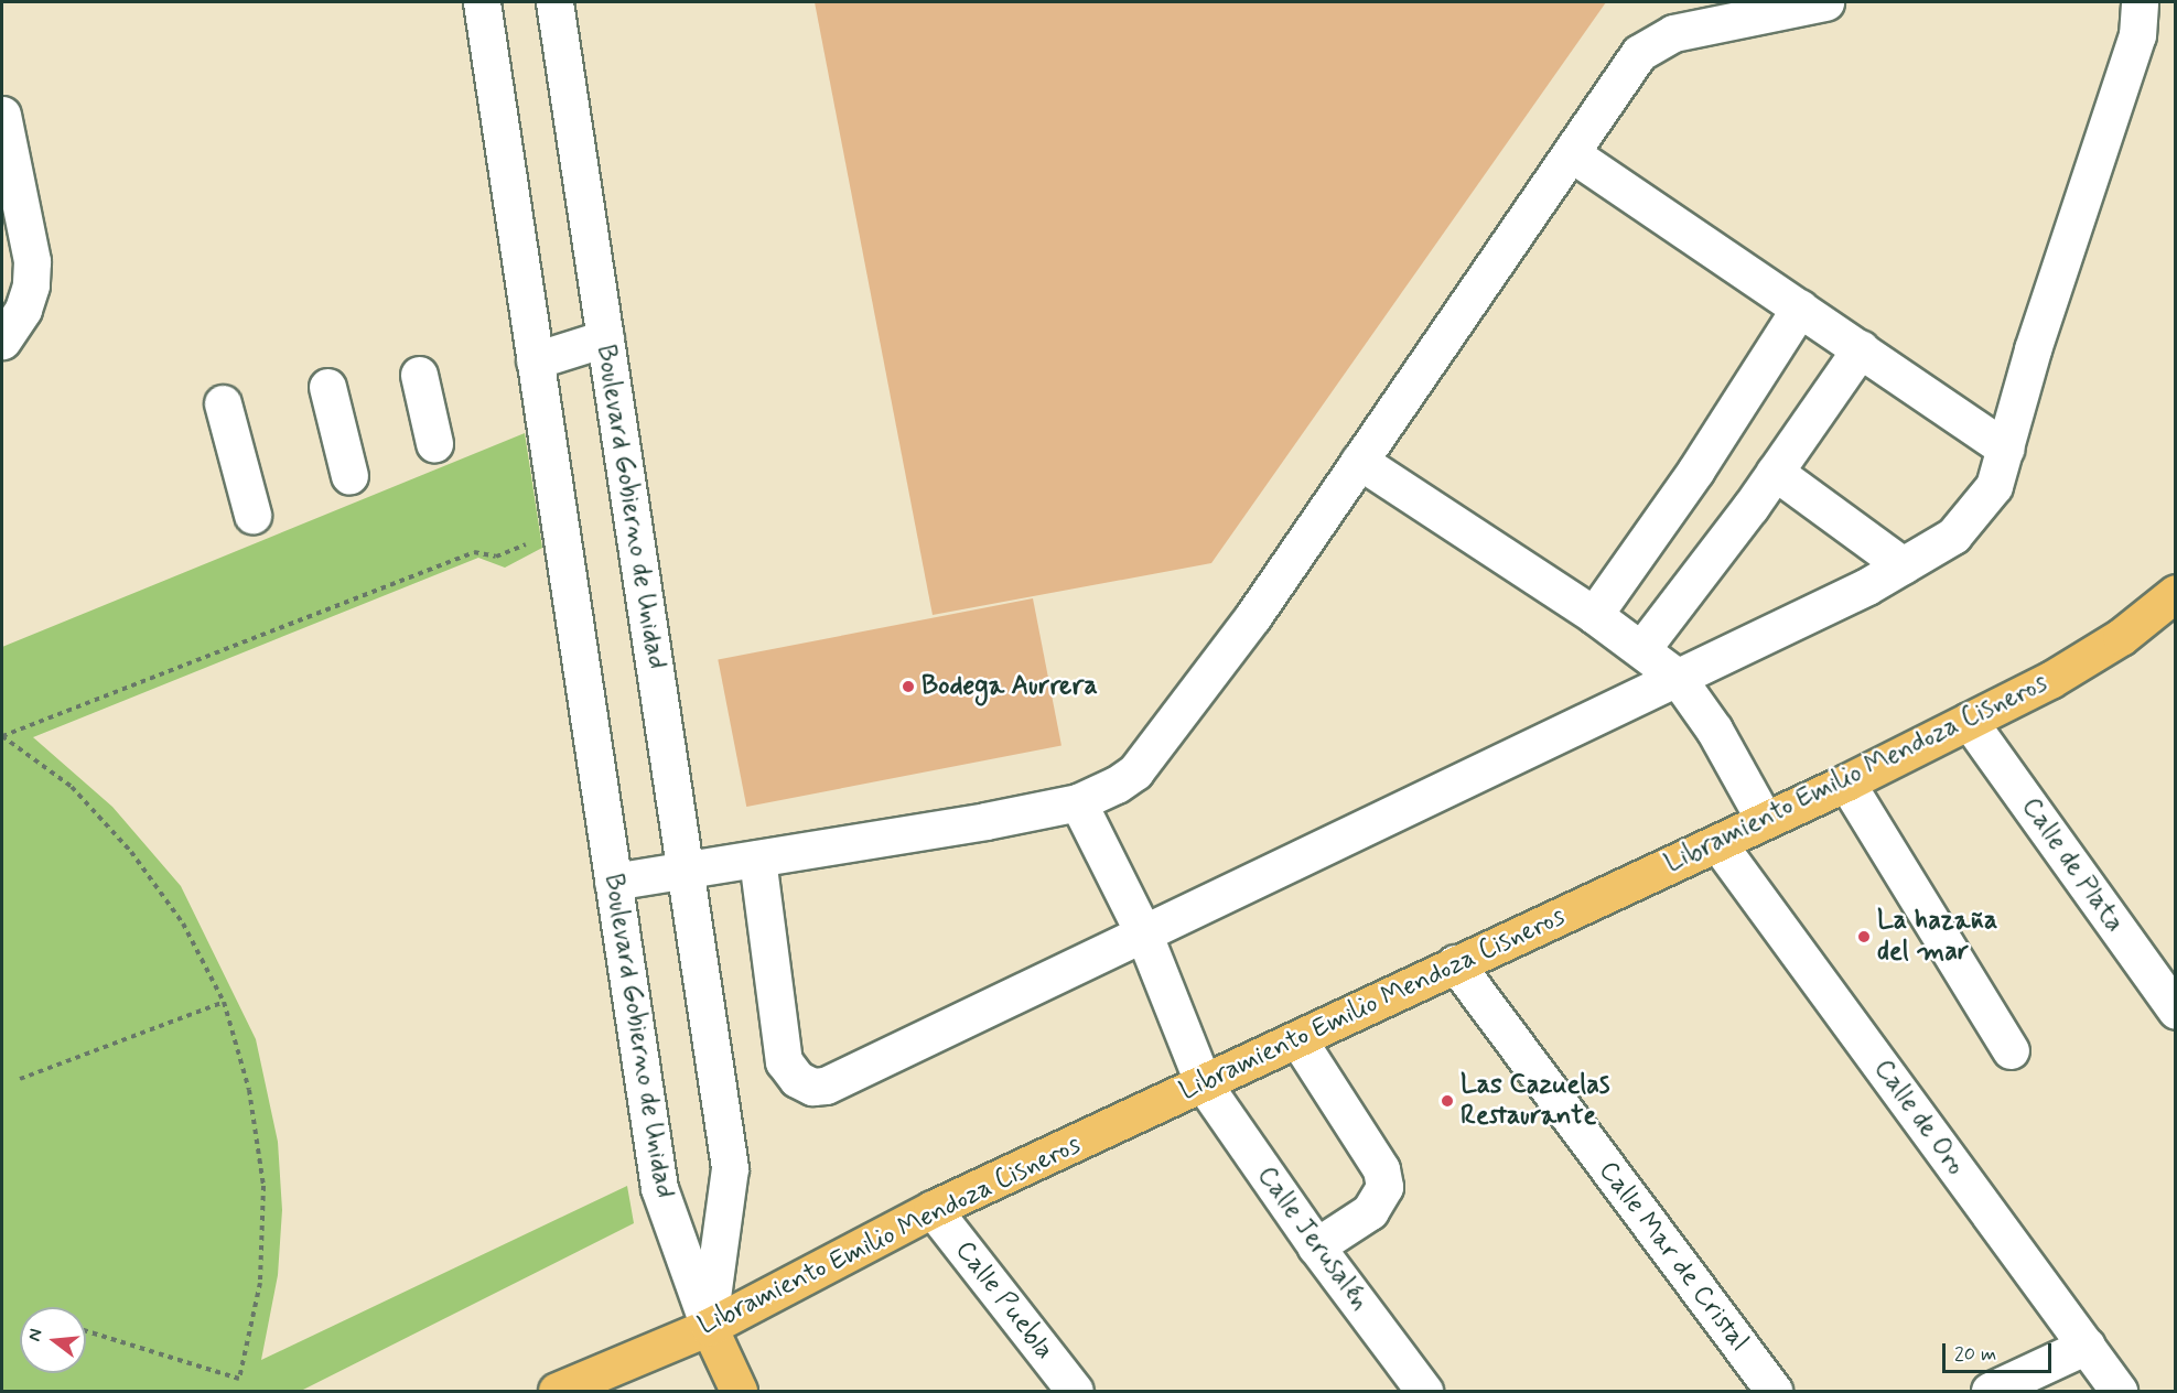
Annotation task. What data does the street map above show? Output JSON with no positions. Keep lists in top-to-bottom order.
{
  "streets": {
    "main road": ["Libramiento Emilio Mendoza Cisneros"],
    "street": [
      "Boulevard Gobierno de Unidad",
      "Calle de Plata",
      "Calle de Oro",
      "Calle Jerusalén",
      "Calle Mar de Cristal",
      "Calle Puebla"
    ]
  },
  "crossings": [
    ["Boulevard Gobierno de Unidad", "Libramiento Emilio Mendoza Cisneros"],
    ["Libramiento Emilio Mendoza Cisneros", "Calle de Plata"],
    ["Libramiento Emilio Mendoza Cisneros", "Calle de Oro"],
    ["Libramiento Emilio Mendoza Cisneros", "Calle Jerusalén"],
    ["Libramiento Emilio Mendoza Cisneros", "Calle Mar de Cristal"],
    ["Libramiento Emilio Mendoza Cisneros", "Calle Puebla"]
  ],
  "places": ["Bodega Aurrera", "La hazaña del mar", "Las Cazuelas Restaurante"],
  "scale_bar": "20 m",
  "north": "left"
}
